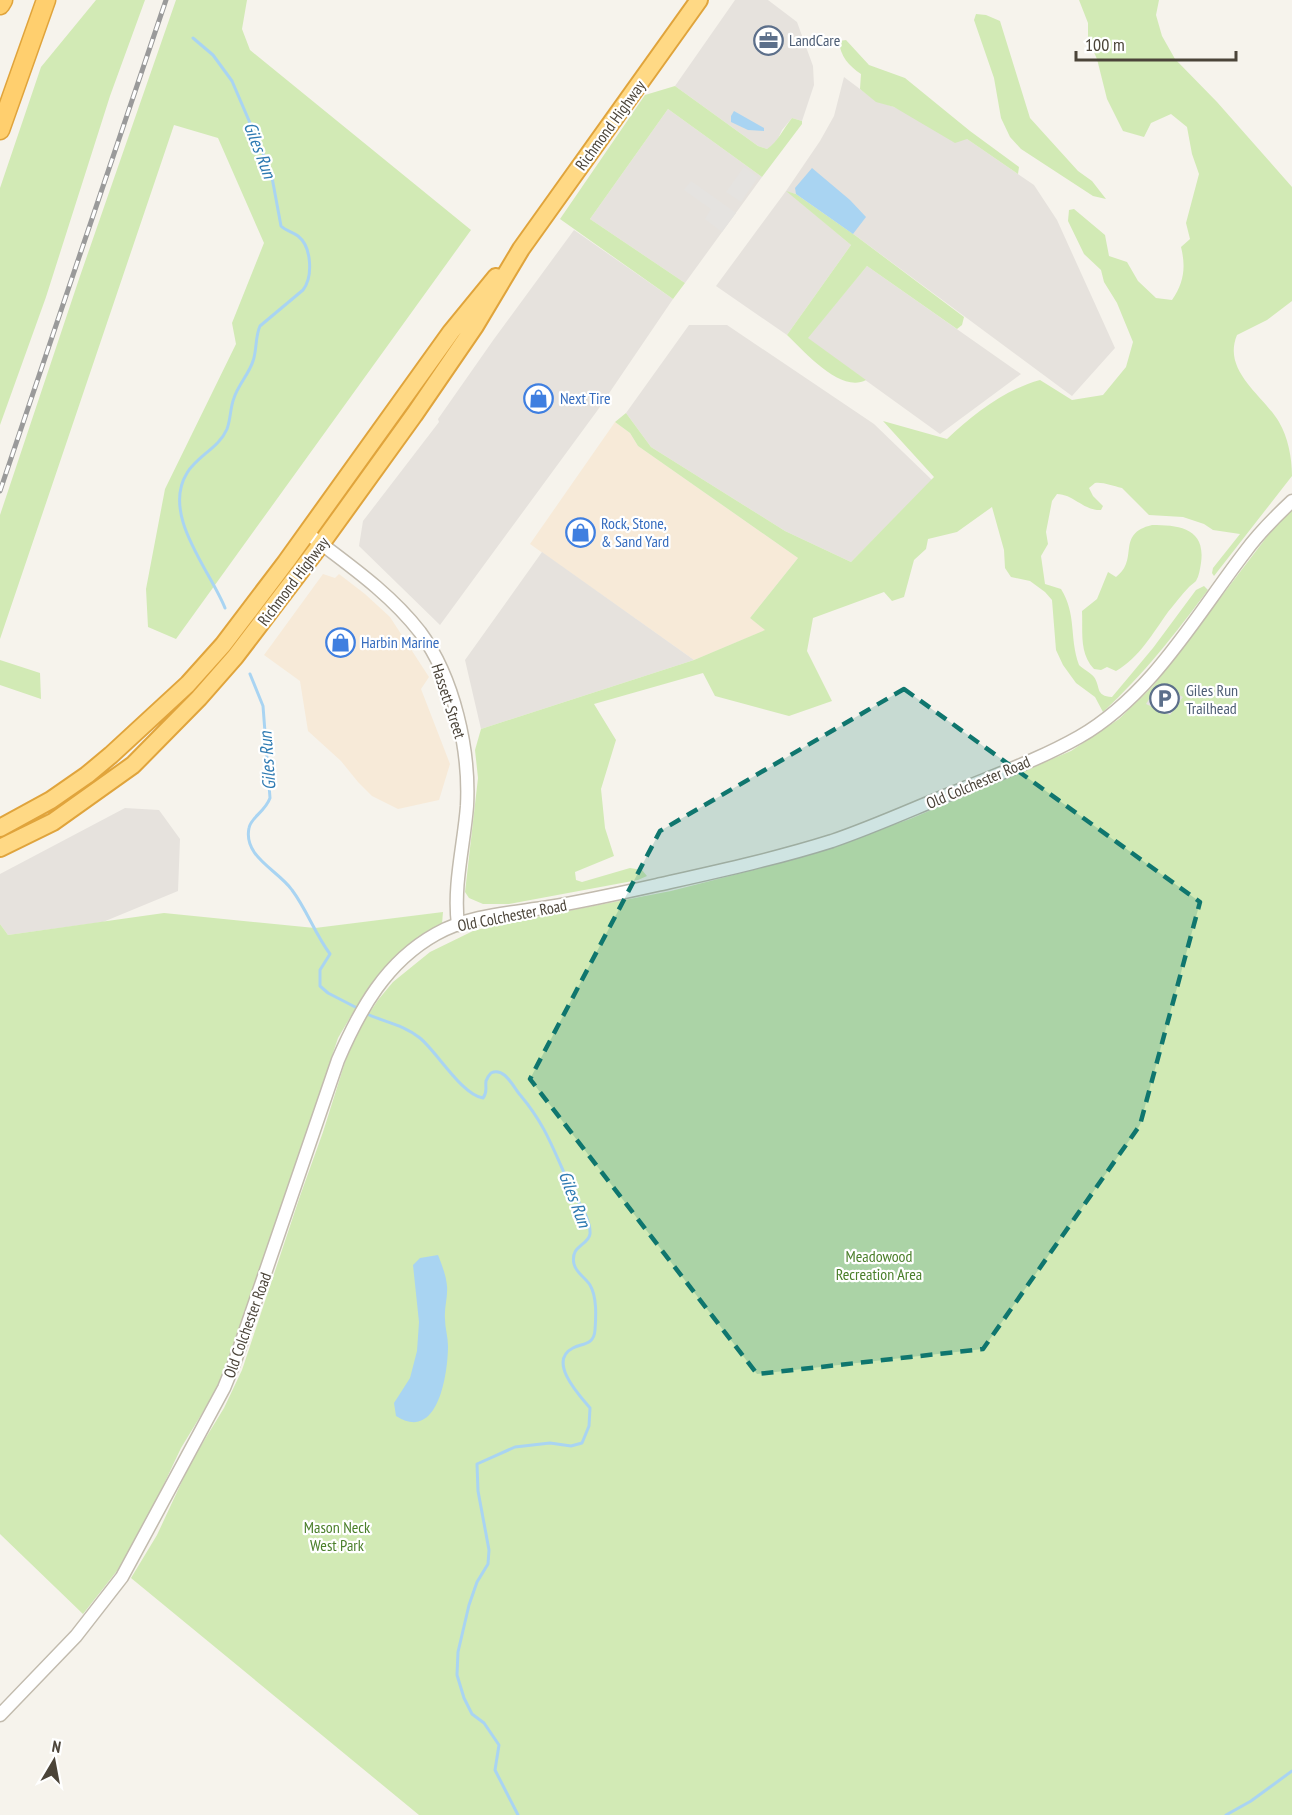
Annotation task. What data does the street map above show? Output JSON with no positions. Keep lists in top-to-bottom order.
{
  "streets": {
    "highway": ["Richmond Highway"],
    "street": ["Hassett Street", "Old Colchester Road"]
  },
  "crossings": [
    ["Richmond Highway", "Hassett Street"],
    ["Hassett Street", "Old Colchester Road"]
  ],
  "water": ["Giles Run"],
  "parks": ["Meadowood Recreation Area", "Mason Neck West Park"],
  "places": {
    "office": ["LandCare"],
    "shop": ["Next Tire", "Rock, Stone, & Sand Yard", "Harbin Marine"],
    "parking": ["Giles Run Trailhead"]
  },
  "scale_bar": "100 m",
  "north": "top"
}
